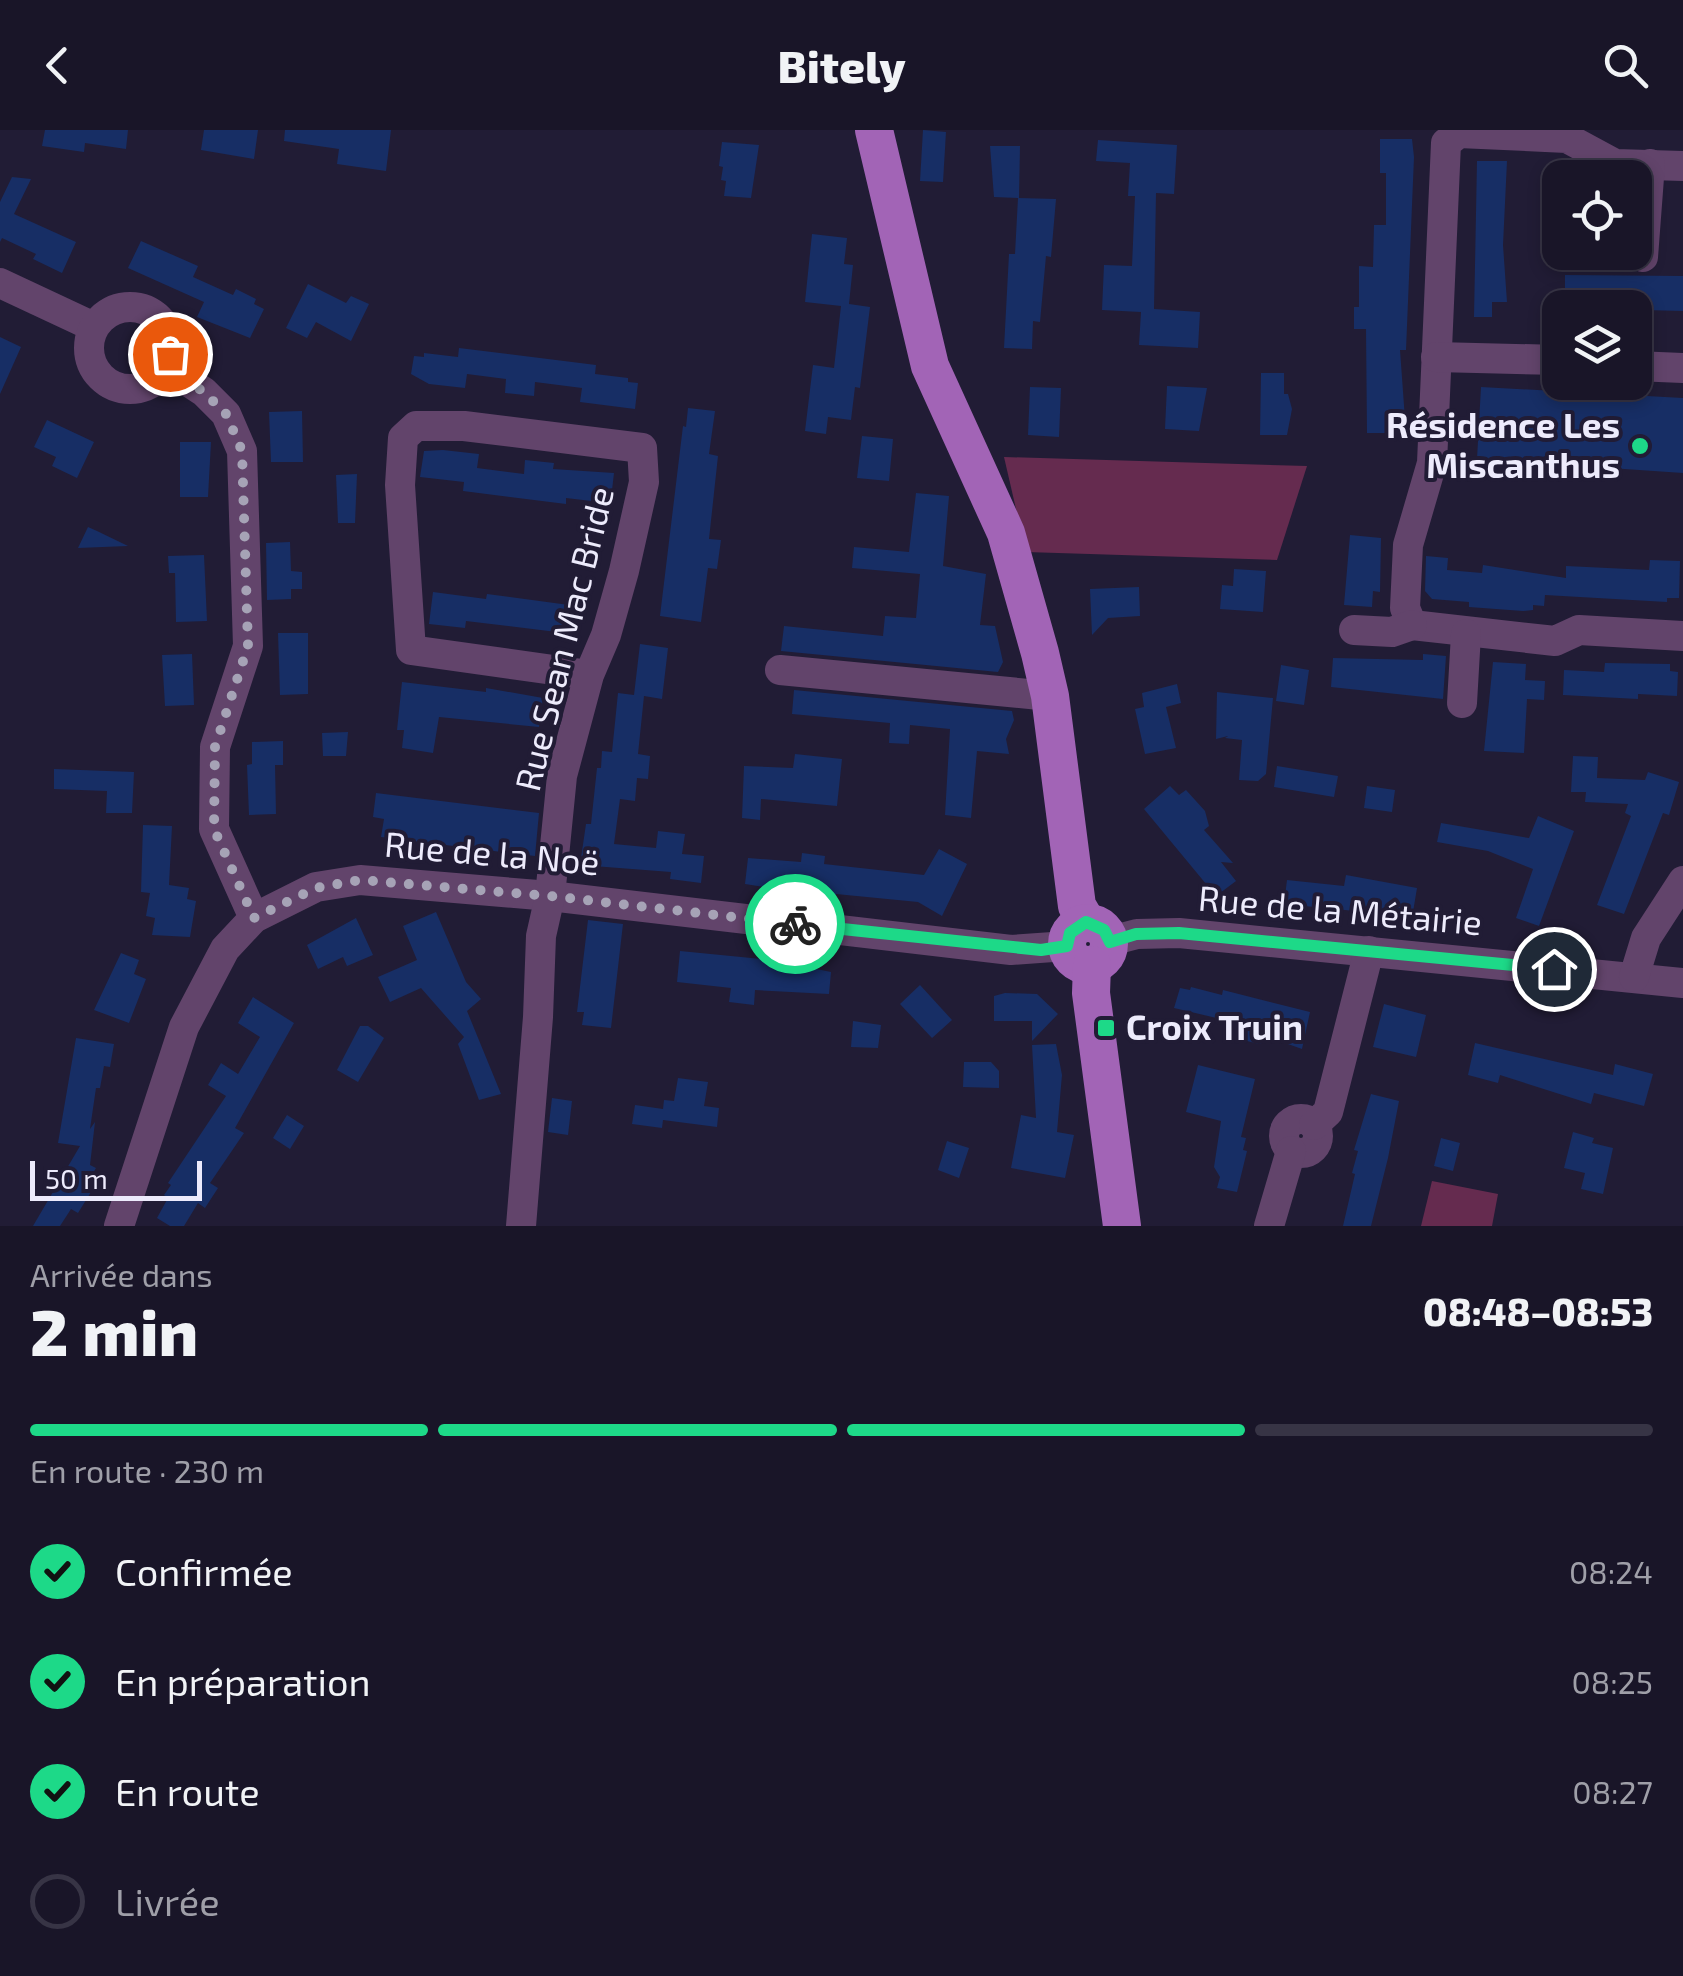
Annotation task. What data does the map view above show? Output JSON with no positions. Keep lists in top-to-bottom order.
{
  "streets": {
    "street": ["Rue Sean Mac Bride", "Rue de la Noë", "Rue de la Métairie"]
  },
  "crossings": [
    ["Rue Sean Mac Bride", "Rue de la Noë"],
    ["Rue de la Noë", "Rue de la Métairie"]
  ],
  "places": {
    "other": ["Résidence Les Miscanthus"],
    "transit": ["Croix Truin"]
  },
  "scale_bar": "50 m",
  "page": {
    "header": "Bitely",
    "scale": "50 m",
    "heading": ["2 min", "Arrivée dans", "08:48–08:53"],
    "bar": "En route · 230 m",
    "list": [
      ["Confirmée", "08:24"],
      ["En préparation", "08:25"],
      ["En route", "08:27"],
      "Livrée"
    ]
  }
}
